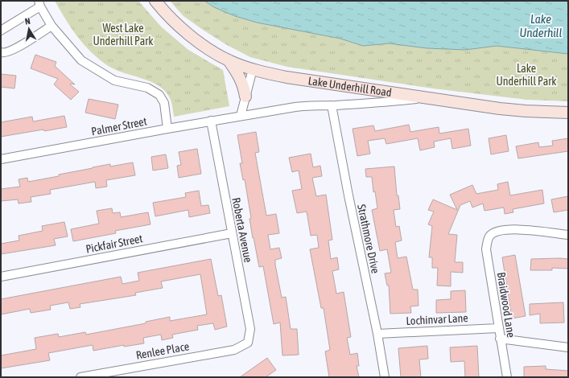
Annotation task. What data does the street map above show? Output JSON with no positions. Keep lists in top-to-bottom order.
{
  "streets": {
    "main road": ["Lake Underhill Road"],
    "street": [
      "Palmer Street",
      "Roberta Avenue",
      "Strathmore Drive",
      "Pickfair Street",
      "Braidwood Lane",
      "Lochinvar Lane",
      "Renlee Place"
    ]
  },
  "crossings": [
    ["Lake Underhill Road", "Palmer Street"],
    ["Palmer Street", "Roberta Avenue"],
    ["Palmer Street", "Strathmore Drive"],
    ["Roberta Avenue", "Pickfair Street"],
    ["Roberta Avenue", "Renlee Place"],
    ["Strathmore Drive", "Lochinvar Lane"],
    ["Braidwood Lane", "Lochinvar Lane"]
  ],
  "water": ["Lake Underhill"],
  "parks": ["West Lake Underhill Park", "Lake Underhill Park"],
  "north": "top"
}
